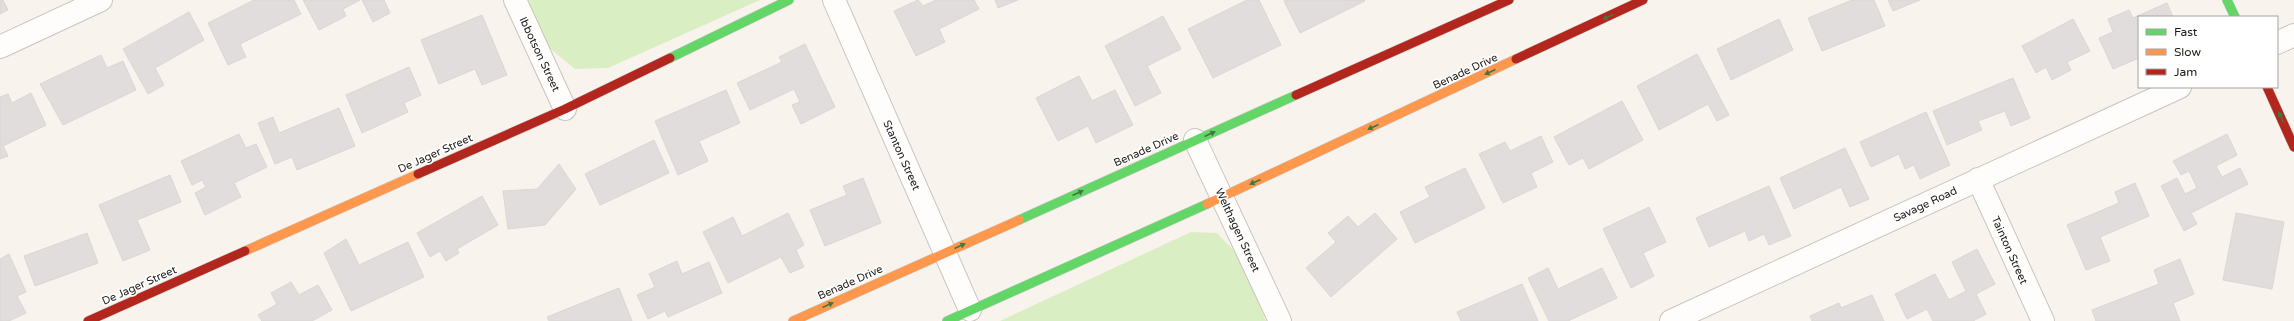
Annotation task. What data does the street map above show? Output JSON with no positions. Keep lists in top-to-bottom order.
{
  "streets": {
    "street": [
      "Ibbotson Street",
      "Benade Drive",
      "De Jager Street",
      "Stanton Street",
      "Savage Road",
      "Welthagen Street",
      "Tainton Street"
    ]
  },
  "crossings": [
    ["Ibbotson Street", "De Jager Street"],
    ["Benade Drive", "Stanton Street"],
    ["Benade Drive", "Welthagen Street"],
    ["Savage Road", "Tainton Street"]
  ],
  "legend": ["Fast", "Slow", "Jam"]
}
